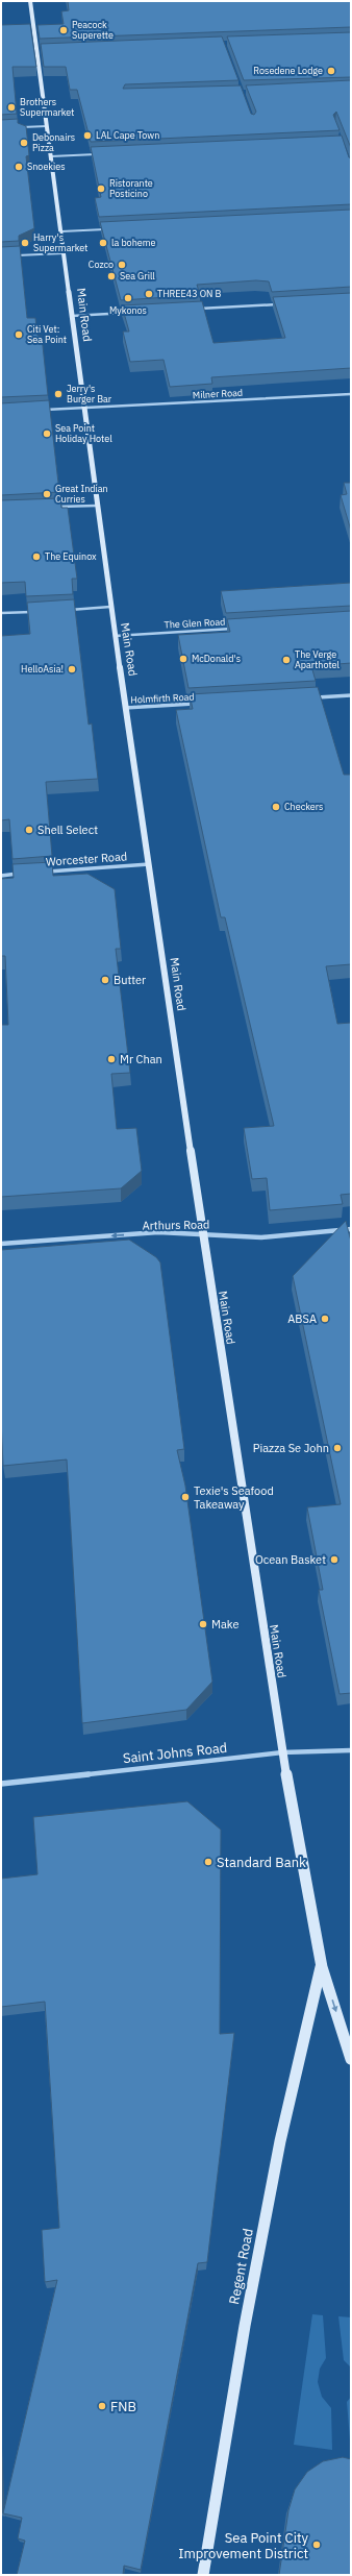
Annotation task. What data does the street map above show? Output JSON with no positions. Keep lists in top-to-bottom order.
{
  "streets": {
    "main road": ["Main Road", "Regent Road"],
    "street": [
      "Milner Road",
      "The Glen Road",
      "Holmfirth Road",
      "Worcester Road",
      "Arthurs Road",
      "Saint Johns Road"
    ]
  },
  "crossings": [
    ["Main Road", "Milner Road"],
    ["Main Road", "The Glen Road"],
    ["Main Road", "Holmfirth Road"],
    ["Main Road", "Worcester Road"],
    ["Main Road", "Arthurs Road"],
    ["Main Road", "Saint Johns Road"],
    ["Main Road", "Regent Road"]
  ],
  "one_way": ["Arthurs Road"],
  "places": [
    "Peacock Superette",
    "Rosedene Lodge",
    "Brothers Supermarket",
    "LAL Cape Town",
    "Debonairs Pizza",
    "Snoekies",
    "Ristorante Posticino",
    "Harry's Supermarket",
    "la boheme",
    "Cozco",
    "Sea Grill",
    "THREE43 ON B",
    "Mykonos",
    "Citi Vet: Sea Point",
    "Jerry's Burger Bar",
    "Sea Point Holiday Hotel",
    "Great Indian Curries",
    "The Equinox",
    "McDonald's",
    "The Verge Aparthotel",
    "HelloAsia!",
    "Checkers",
    "Shell Select",
    "Butter",
    "Mr Chan",
    "ABSA",
    "Piazza Se John",
    "Texie's Seafood Takeaway",
    "Ocean Basket",
    "Make",
    "Standard Bank",
    "FNB",
    "Sea Point City Improvement District"
  ]
}
